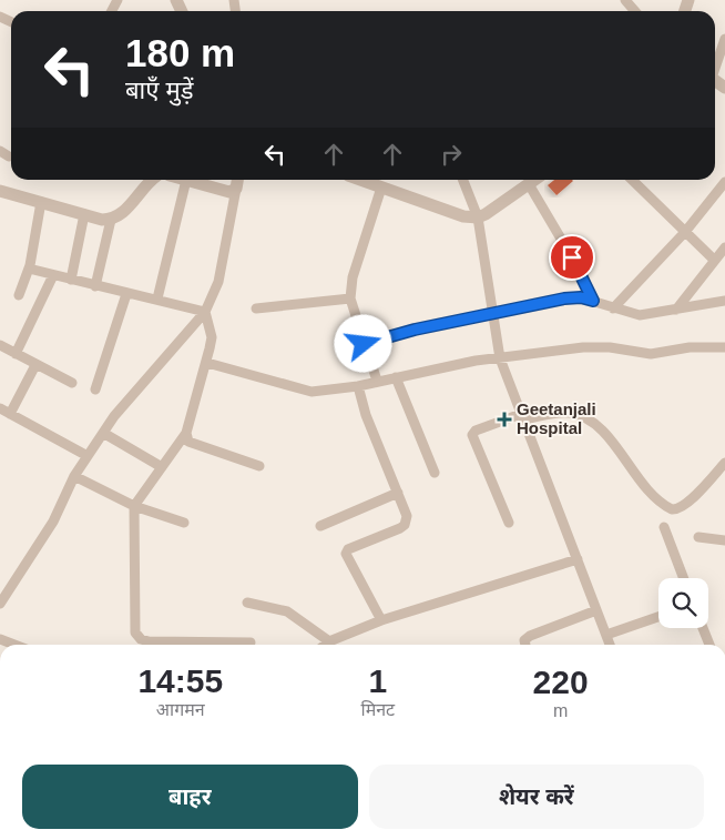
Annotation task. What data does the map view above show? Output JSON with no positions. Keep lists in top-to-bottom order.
{
  "places": {
    "health": ["Geetanjali Hospital"]
  },
  "page": {
    "turn": ["180 m", "बाएँ मुड़ें"],
    "eta": [
      "14:55",
      "आगमन",
      "1",
      "मिनट",
      "220",
      "m"
    ],
    "buttons": ["बाहर", "शेयर करें"]
  }
}
